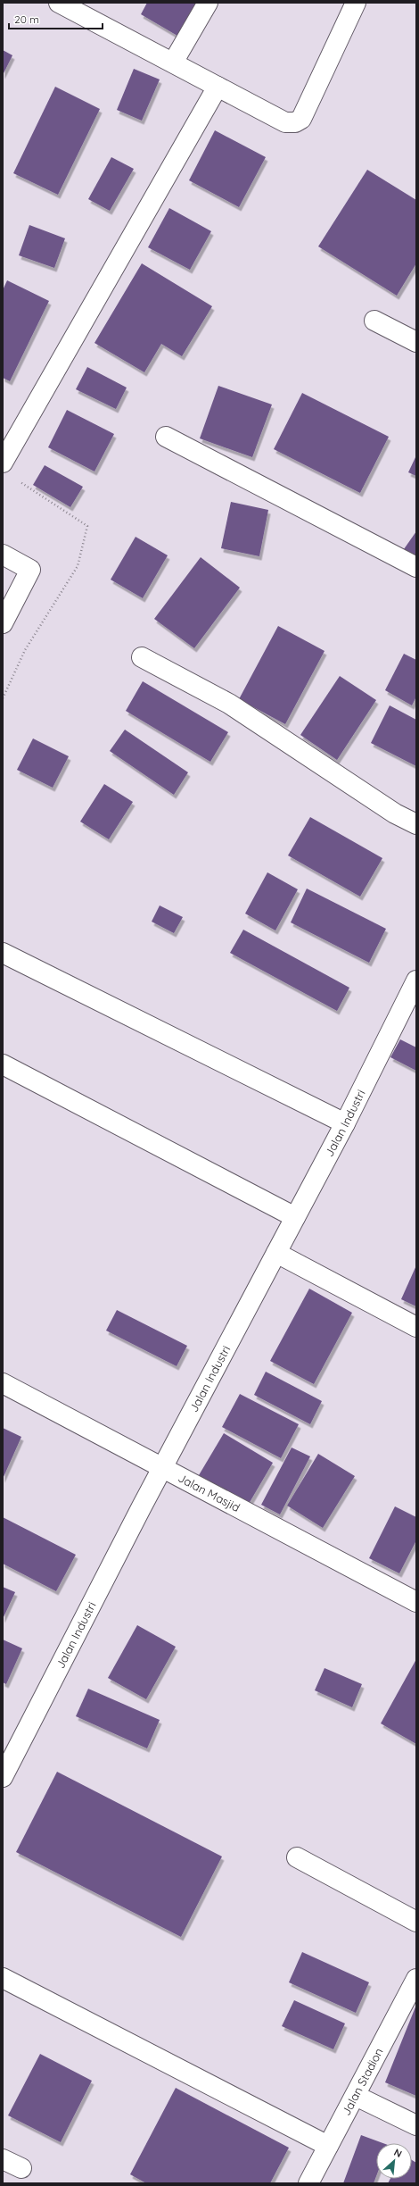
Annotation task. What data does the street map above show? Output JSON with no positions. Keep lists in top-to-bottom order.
{
  "streets": {
    "street": ["Jalan Industri", "Jalan Masjid", "Jalan Stadion"]
  },
  "crossings": [
    ["Jalan Industri", "Jalan Masjid"]
  ],
  "scale_bar": "20 m",
  "north": "top right"
}
